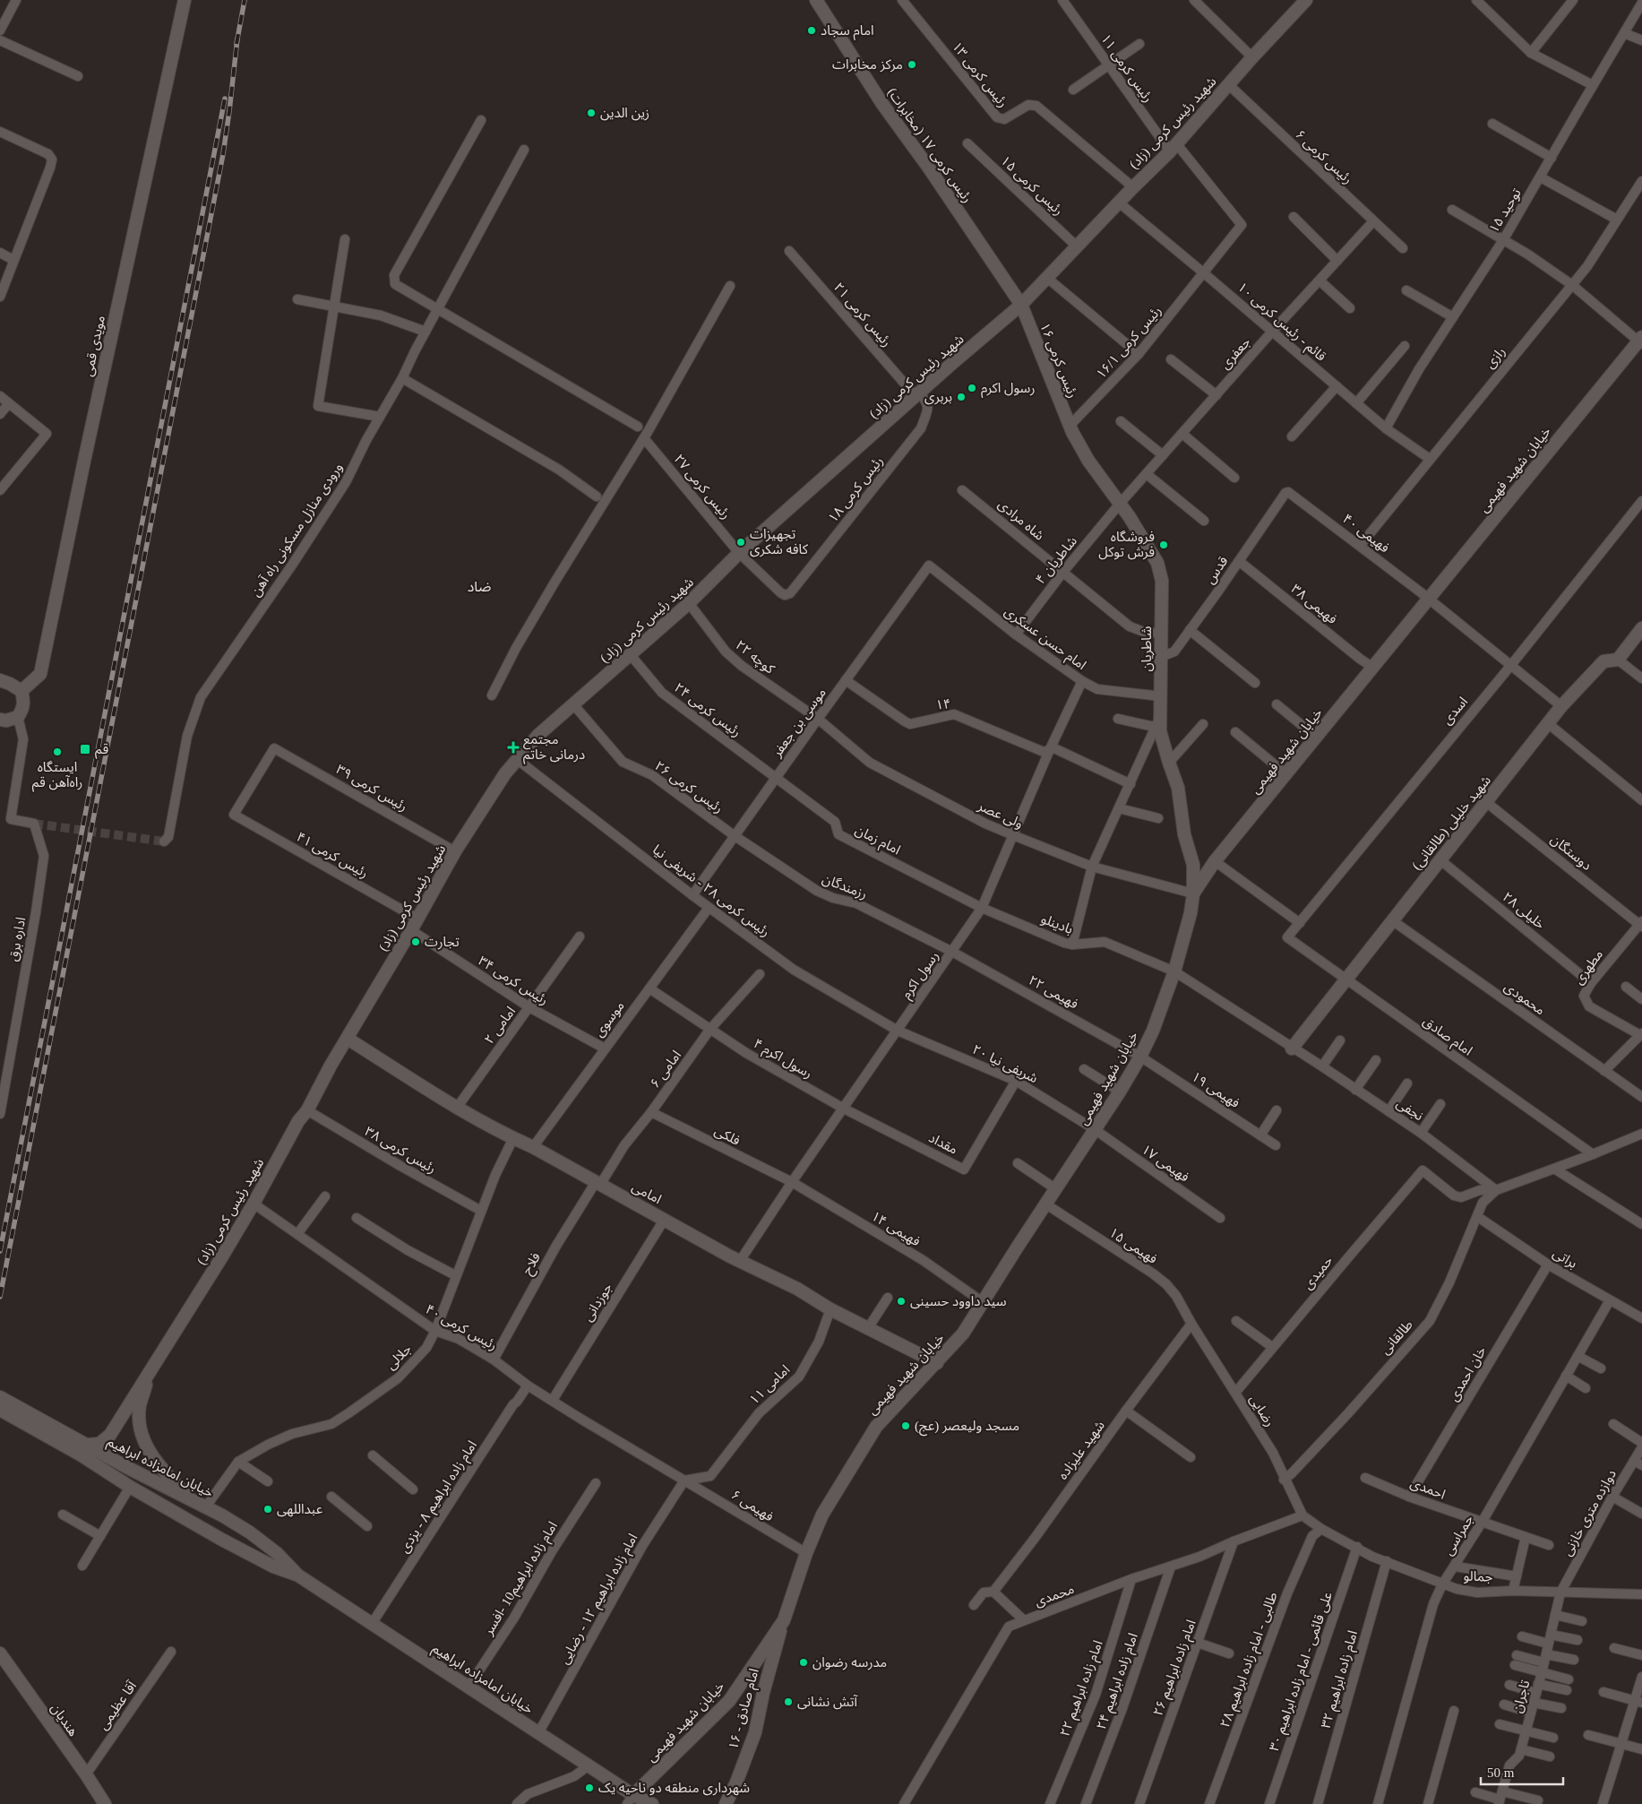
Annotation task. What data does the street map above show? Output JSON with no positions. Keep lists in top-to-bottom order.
{
  "streets": {
    "street": [
      "رئیس کرمی ۱۱",
      "رئیس کرمی ۱۳",
      "شهید رئیس کرمی (زاد)",
      "رئیس کرمی ۱۷ (مخابرات)",
      "رئیس کرمی ۶",
      "رئیس کرمی ۱۵",
      "توحید ۱۵",
      "رئیس کرمی ۲۱",
      "قائم - رئیس کرمی ۱۰",
      "رئیس کرمی ۱۶/۱",
      "مویدی قمی",
      "جعفری",
      "رازی",
      "رئیس کرمی ۱۶",
      "خیابان شهید فهیمی",
      "رئیس کرمی ۲۷",
      "رئیس کرمی ۱۸",
      "شاه مرادی",
      "ورودی منازل مسکونی راه آهن",
      "فهیمی ۴۰",
      "شاطریان ۴",
      "قدس",
      "فهیمی ۳۸",
      "امام حسن عسکری",
      "شاطریان",
      "کوچه ۲۲",
      "۱۴",
      "رئیس کرمی ۲۴",
      "اسدی",
      "موسی بن جعفر",
      "رئیس کرمی ۲۶",
      "رئیس کرمی ۳۹",
      "ولی عصر",
      "شهید خلیلی (طالقانی)",
      "امام زمان",
      "دوستگان",
      "رئیس کرمی ۴۱",
      "رزمندگان",
      "رئیس کرمی ۲۸ - شریفی نیا",
      "خلیلی ۲۸",
      "بادینلو",
      "اداره برق",
      "مطهری",
      "رسول اکرم",
      "رئیس کرمی ۳۴",
      "فهیمی ۲۲",
      "محمودی",
      "موسوی",
      "امامی ۲",
      "امام صادق",
      "رسول اکرم ۴",
      "۲۰ شریفی نیا",
      "امامی ۶",
      "فهیمی ۱۹",
      "نجفی",
      "فلکی",
      "مقداد",
      "رئیس کرمی ۳۸",
      "فهیمی ۱۷",
      "امامی",
      "فهیمی ۱۴",
      "فهیمی ۱۵",
      "براتی",
      "فلاح",
      "حمیدی",
      "جوزدانی",
      "رئیس کرمی ۴۰",
      "طالقانی",
      "جلالی",
      "خان احمدی",
      "امامی ۱۱",
      "رضایی",
      "شهید علیزاده",
      "خیابان امامزاده ابراهیم",
      "احمدی",
      "امام زاده ابراهیم ۸ - یزدی",
      "فهیمی ۶",
      "دوازده متری خازنی",
      "جمراسی",
      "جمالو",
      "امام زاده ابراهیم10 -افسر",
      "محمدی",
      "امام زاده ابراهیم ۱۲ - رضایی",
      "طالبی - امام زاده ابراهیم ۲۸",
      "امام زاده ابراهیم ۲۶",
      "علی قائمی - امام زاده ابراهیم ۳۰",
      "امام زاده ابراهیم ۳۲",
      "امام زاده ابراهیم ۲۴",
      "امام زاده ابراهیم ۲۲",
      "تاجران",
      "آقا عظیمی",
      "۱۶ - امام صادق",
      "هندیان"
    ]
  },
  "crossings": [
    ["رئیس کرمی ۱۱", "شهید رئیس کرمی (زاد)"],
    ["رئیس کرمی ۱۱", "رئیس کرمی ۱۶/۱"],
    ["رئیس کرمی ۱۳", "شهید رئیس کرمی (زاد)"],
    ["شهید رئیس کرمی (زاد)", "رئیس کرمی ۱۷ (مخابرات)"],
    ["شهید رئیس کرمی (زاد)", "رئیس کرمی ۶"],
    ["شهید رئیس کرمی (زاد)", "رئیس کرمی ۱۵"],
    ["شهید رئیس کرمی (زاد)", "رئیس کرمی ۲۱"],
    ["شهید رئیس کرمی (زاد)", "قائم - رئیس کرمی ۱۰"],
    ["شهید رئیس کرمی (زاد)", "رئیس کرمی ۱۶"],
    ["شهید رئیس کرمی (زاد)", "رئیس کرمی ۲۷"],
    ["شهید رئیس کرمی (زاد)", "رئیس کرمی ۱۸"],
    ["شهید رئیس کرمی (زاد)", "کوچه ۲۲"],
    ["شهید رئیس کرمی (زاد)", "رئیس کرمی ۲۴"],
    ["شهید رئیس کرمی (زاد)", "رئیس کرمی ۲۶"],
    ["شهید رئیس کرمی (زاد)", "رئیس کرمی ۳۹"],
    ["شهید رئیس کرمی (زاد)", "رئیس کرمی ۴۱"],
    ["شهید رئیس کرمی (زاد)", "رئیس کرمی ۲۸ - شریفی نیا"],
    ["شهید رئیس کرمی (زاد)", "رئیس کرمی ۳۴"],
    ["شهید رئیس کرمی (زاد)", "رئیس کرمی ۳۸"],
    ["شهید رئیس کرمی (زاد)", "امامی"],
    ["شهید رئیس کرمی (زاد)", "رئیس کرمی ۴۰"],
    ["شهید رئیس کرمی (زاد)", "خیابان امامزاده ابراهیم"],
    ["رئیس کرمی ۱۷ (مخابرات)", "رئیس کرمی ۱۶"],
    ["رئیس کرمی ۶", "جعفری"],
    ["توحید ۱۵", "قائم - رئیس کرمی ۱۰"],
    ["رئیس کرمی ۲۱", "رئیس کرمی ۱۸"],
    ["قائم - رئیس کرمی ۱۰", "رئیس کرمی ۱۶/۱"],
    ["قائم - رئیس کرمی ۱۰", "جعفری"],
    ["قائم - رئیس کرمی ۱۰", "رازی"],
    ["رئیس کرمی ۱۶/۱", "رئیس کرمی ۱۶"],
    ["رئیس کرمی ۱۶/۱", "شاطریان"],
    ["جعفری", "شاطریان ۴"],
    ["جعفری", "شاطریان"],
    ["رازی", "فهیمی ۴۰"],
    ["رئیس کرمی ۱۶", "شاطریان"],
    ["خیابان شهید فهیمی", "فهیمی ۴۰"],
    ["خیابان شهید فهیمی", "فهیمی ۳۸"],
    ["خیابان شهید فهیمی", "شاطریان"],
    ["خیابان شهید فهیمی", "ولی عصر"],
    ["خیابان شهید فهیمی", "بادینلو"],
    ["خیابان شهید فهیمی", "فهیمی ۲۲"],
    ["خیابان شهید فهیمی", "۲۰ شریفی نیا"],
    ["خیابان شهید فهیمی", "فهیمی ۱۹"],
    ["خیابان شهید فهیمی", "نجفی"],
    ["خیابان شهید فهیمی", "فهیمی ۱۷"],
    ["خیابان شهید فهیمی", "امامی"],
    ["خیابان شهید فهیمی", "فهیمی ۱۴"],
    ["خیابان شهید فهیمی", "فهیمی ۱۵"],
    ["خیابان شهید فهیمی", "خیابان امامزاده ابراهیم"],
    ["خیابان شهید فهیمی", "فهیمی ۶"],
    ["خیابان شهید فهیمی", "۱۶ - امام صادق"],
    ["رئیس کرمی ۲۷", "رئیس کرمی ۱۸"],
    ["شاه مرادی", "شاطریان ۴"],
    ["شاه مرادی", "شاطریان"],
    ["فهیمی ۴۰", "قدس"],
    ["فهیمی ۴۰", "اسدی"],
    ["فهیمی ۴۰", "شهید خلیلی (طالقانی)"],
    ["شاطریان ۴", "امام حسن عسکری"],
    ["شاطریان ۴", "شاطریان"],
    ["قدس", "فهیمی ۳۸"],
    ["قدس", "شاطریان"],
    ["امام حسن عسکری", "شاطریان"],
    ["امام حسن عسکری", "موسی بن جعفر"],
    ["امام حسن عسکری", "رسول اکرم"],
    ["شاطریان", "ولی عصر"],
    ["کوچه ۲۲", "موسی بن جعفر"],
    ["کوچه ۲۲", "ولی عصر"],
    ["۱۴", "موسی بن جعفر"],
    ["۱۴", "رسول اکرم"],
    ["رئیس کرمی ۲۴", "موسی بن جعفر"],
    ["رئیس کرمی ۲۴", "امام زمان"],
    ["اسدی", "امام صادق"],
    ["موسی بن جعفر", "رئیس کرمی ۲۶"],
    ["موسی بن جعفر", "ولی عصر"],
    ["موسی بن جعفر", "امام زمان"],
    ["موسی بن جعفر", "رزمندگان"],
    ["موسی بن جعفر", "رئیس کرمی ۲۸ - شریفی نیا"],
    ["رئیس کرمی ۲۶", "رزمندگان"],
    ["رئیس کرمی ۳۹", "رئیس کرمی ۴۱"],
    ["ولی عصر", "رسول اکرم"],
    ["شهید خلیلی (طالقانی)", "دوستگان"],
    ["شهید خلیلی (طالقانی)", "خلیلی ۲۸"],
    ["شهید خلیلی (طالقانی)", "محمودی"],
    ["شهید خلیلی (طالقانی)", "امام صادق"],
    ["شهید خلیلی (طالقانی)", "نجفی"],
    ["امام زمان", "بادینلو"],
    ["امام زمان", "رسول اکرم"],
    ["دوستگان", "مطهری"],
    ["رزمندگان", "رسول اکرم"],
    ["رزمندگان", "فهیمی ۲۲"],
    ["رئیس کرمی ۲۸ - شریفی نیا", "رسول اکرم"],
    ["رئیس کرمی ۲۸ - شریفی نیا", "موسوی"],
    ["رئیس کرمی ۲۸ - شریفی نیا", "۲۰ شریفی نیا"],
    ["خلیلی ۲۸", "مطهری"],
    ["بادینلو", "رسول اکرم"],
    ["بادینلو", "نجفی"],
    ["رسول اکرم", "فهیمی ۲۲"],
    ["رسول اکرم", "رسول اکرم ۴"],
    ["رسول اکرم", "۲۰ شریفی نیا"],
    ["رسول اکرم", "فلکی"],
    ["رسول اکرم", "مقداد"],
    ["رسول اکرم", "امامی"],
    ["رسول اکرم", "فهیمی ۱۴"],
    ["رئیس کرمی ۳۴", "موسوی"],
    ["رئیس کرمی ۳۴", "امامی ۲"],
    ["فهیمی ۲۲", "فهیمی ۱۹"],
    ["موسوی", "رسول اکرم ۴"],
    ["موسوی", "امامی"],
    ["امامی ۲", "امامی"],
    ["رسول اکرم ۴", "امامی ۶"],
    ["رسول اکرم ۴", "مقداد"],
    ["۲۰ شریفی نیا", "مقداد"],
    ["۲۰ شریفی نیا", "فهیمی ۱۷"],
    ["امامی ۶", "فلکی"],
    ["امامی ۶", "امامی"],
    ["امامی ۶", "فلاح"],
    ["نجفی", "حمیدی"],
    ["نجفی", "طالقانی"],
    ["فلکی", "فهیمی ۱۴"],
    ["رئیس کرمی ۳۸", "جلالی"],
    ["امامی", "فلاح"],
    ["امامی", "جوزدانی"],
    ["امامی", "جلالی"],
    ["امامی", "امامی ۱۱"],
    ["فهیمی ۱۵", "رضایی"],
    ["فهیمی ۱۵", "شهید علیزاده"],
    ["براتی", "طالقانی"],
    ["براتی", "خان احمدی"],
    ["براتی", "جمراسی"],
    ["فلاح", "رئیس کرمی ۴۰"],
    ["حمیدی", "طالقانی"],
    ["حمیدی", "رضایی"],
    ["جوزدانی", "رئیس کرمی ۴۰"],
    ["رئیس کرمی ۴۰", "جلالی"],
    ["رئیس کرمی ۴۰", "امامی ۱۱"],
    ["رئیس کرمی ۴۰", "امام زاده ابراهیم ۸ - یزدی"],
    ["رئیس کرمی ۴۰", "فهیمی ۶"],
    ["رئیس کرمی ۴۰", "امام زاده ابراهیم ۱۲ - رضایی"],
    ["طالقانی", "رضایی"],
    ["جلالی", "خیابان امامزاده ابراهیم"],
    ["خان احمدی", "احمدی"],
    ["امامی ۱۱", "فهیمی ۶"],
    ["امامی ۱۱", "امام زاده ابراهیم ۱۲ - رضایی"],
    ["رضایی", "شهید علیزاده"],
    ["رضایی", "جمالو"],
    ["رضایی", "محمدی"],
    ["خیابان امامزاده ابراهیم", "امام زاده ابراهیم ۸ - یزدی"],
    ["خیابان امامزاده ابراهیم", "امام زاده ابراهیم10 -افسر"],
    ["خیابان امامزاده ابراهیم", "امام زاده ابراهیم ۱۲ - رضایی"],
    ["احمدی", "جمراسی"],
    ["فهیمی ۶", "امام زاده ابراهیم ۱۲ - رضایی"],
    ["دوازده متری خازنی", "جمالو"],
    ["دوازده متری خازنی", "تاجران"],
    ["جمراسی", "جمالو"],
    ["جمالو", "محمدی"],
    ["جمالو", "طالبی - امام زاده ابراهیم ۲۸"],
    ["جمالو", "علی قائمی - امام زاده ابراهیم ۳۰"],
    ["جمالو", "امام زاده ابراهیم ۳۲"],
    ["جمالو", "تاجران"],
    ["محمدی", "امام زاده ابراهیم ۲۶"],
    ["محمدی", "امام زاده ابراهیم ۲۴"],
    ["محمدی", "امام زاده ابراهیم ۲۲"],
    ["آقا عظیمی", "هندیان"]
  ],
  "districts": ["ضاد"],
  "places": {
    "other": [
      "امام سجاد",
      "مرکز مخابرات",
      "زین الدین",
      "رسول اکرم",
      "بربری",
      "تجهیزات کافه شکری",
      "فروشگاه فرش توکل",
      "ایستگاه راه‌آهن قم",
      "تجارت",
      "سید داوود حسینی",
      "مسجد ولیعصر (عج)",
      "عبداللهی",
      "مدرسه رضوان",
      "آتش نشانی",
      "شهرداری منطقه دو ناحیه یک"
    ],
    "health": ["مجتمع درمانی خاتم"],
    "transit": ["قم"]
  },
  "scale_bar": "50 m"
}
